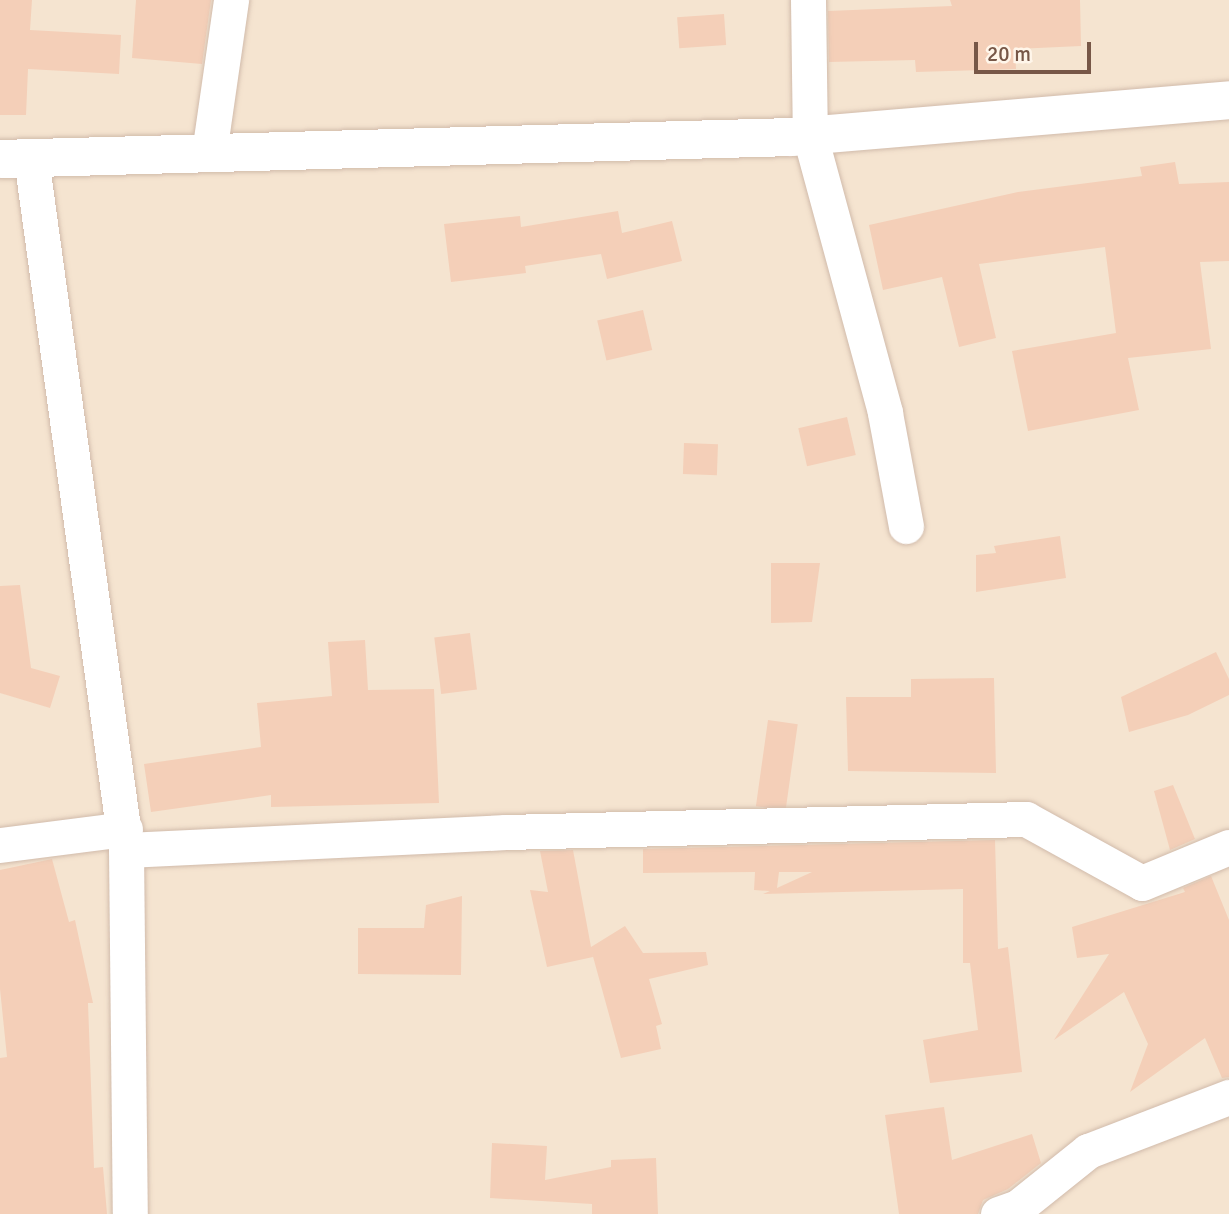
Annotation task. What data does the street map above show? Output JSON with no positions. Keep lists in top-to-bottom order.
{
  "scale_bar": "20 m"
}
